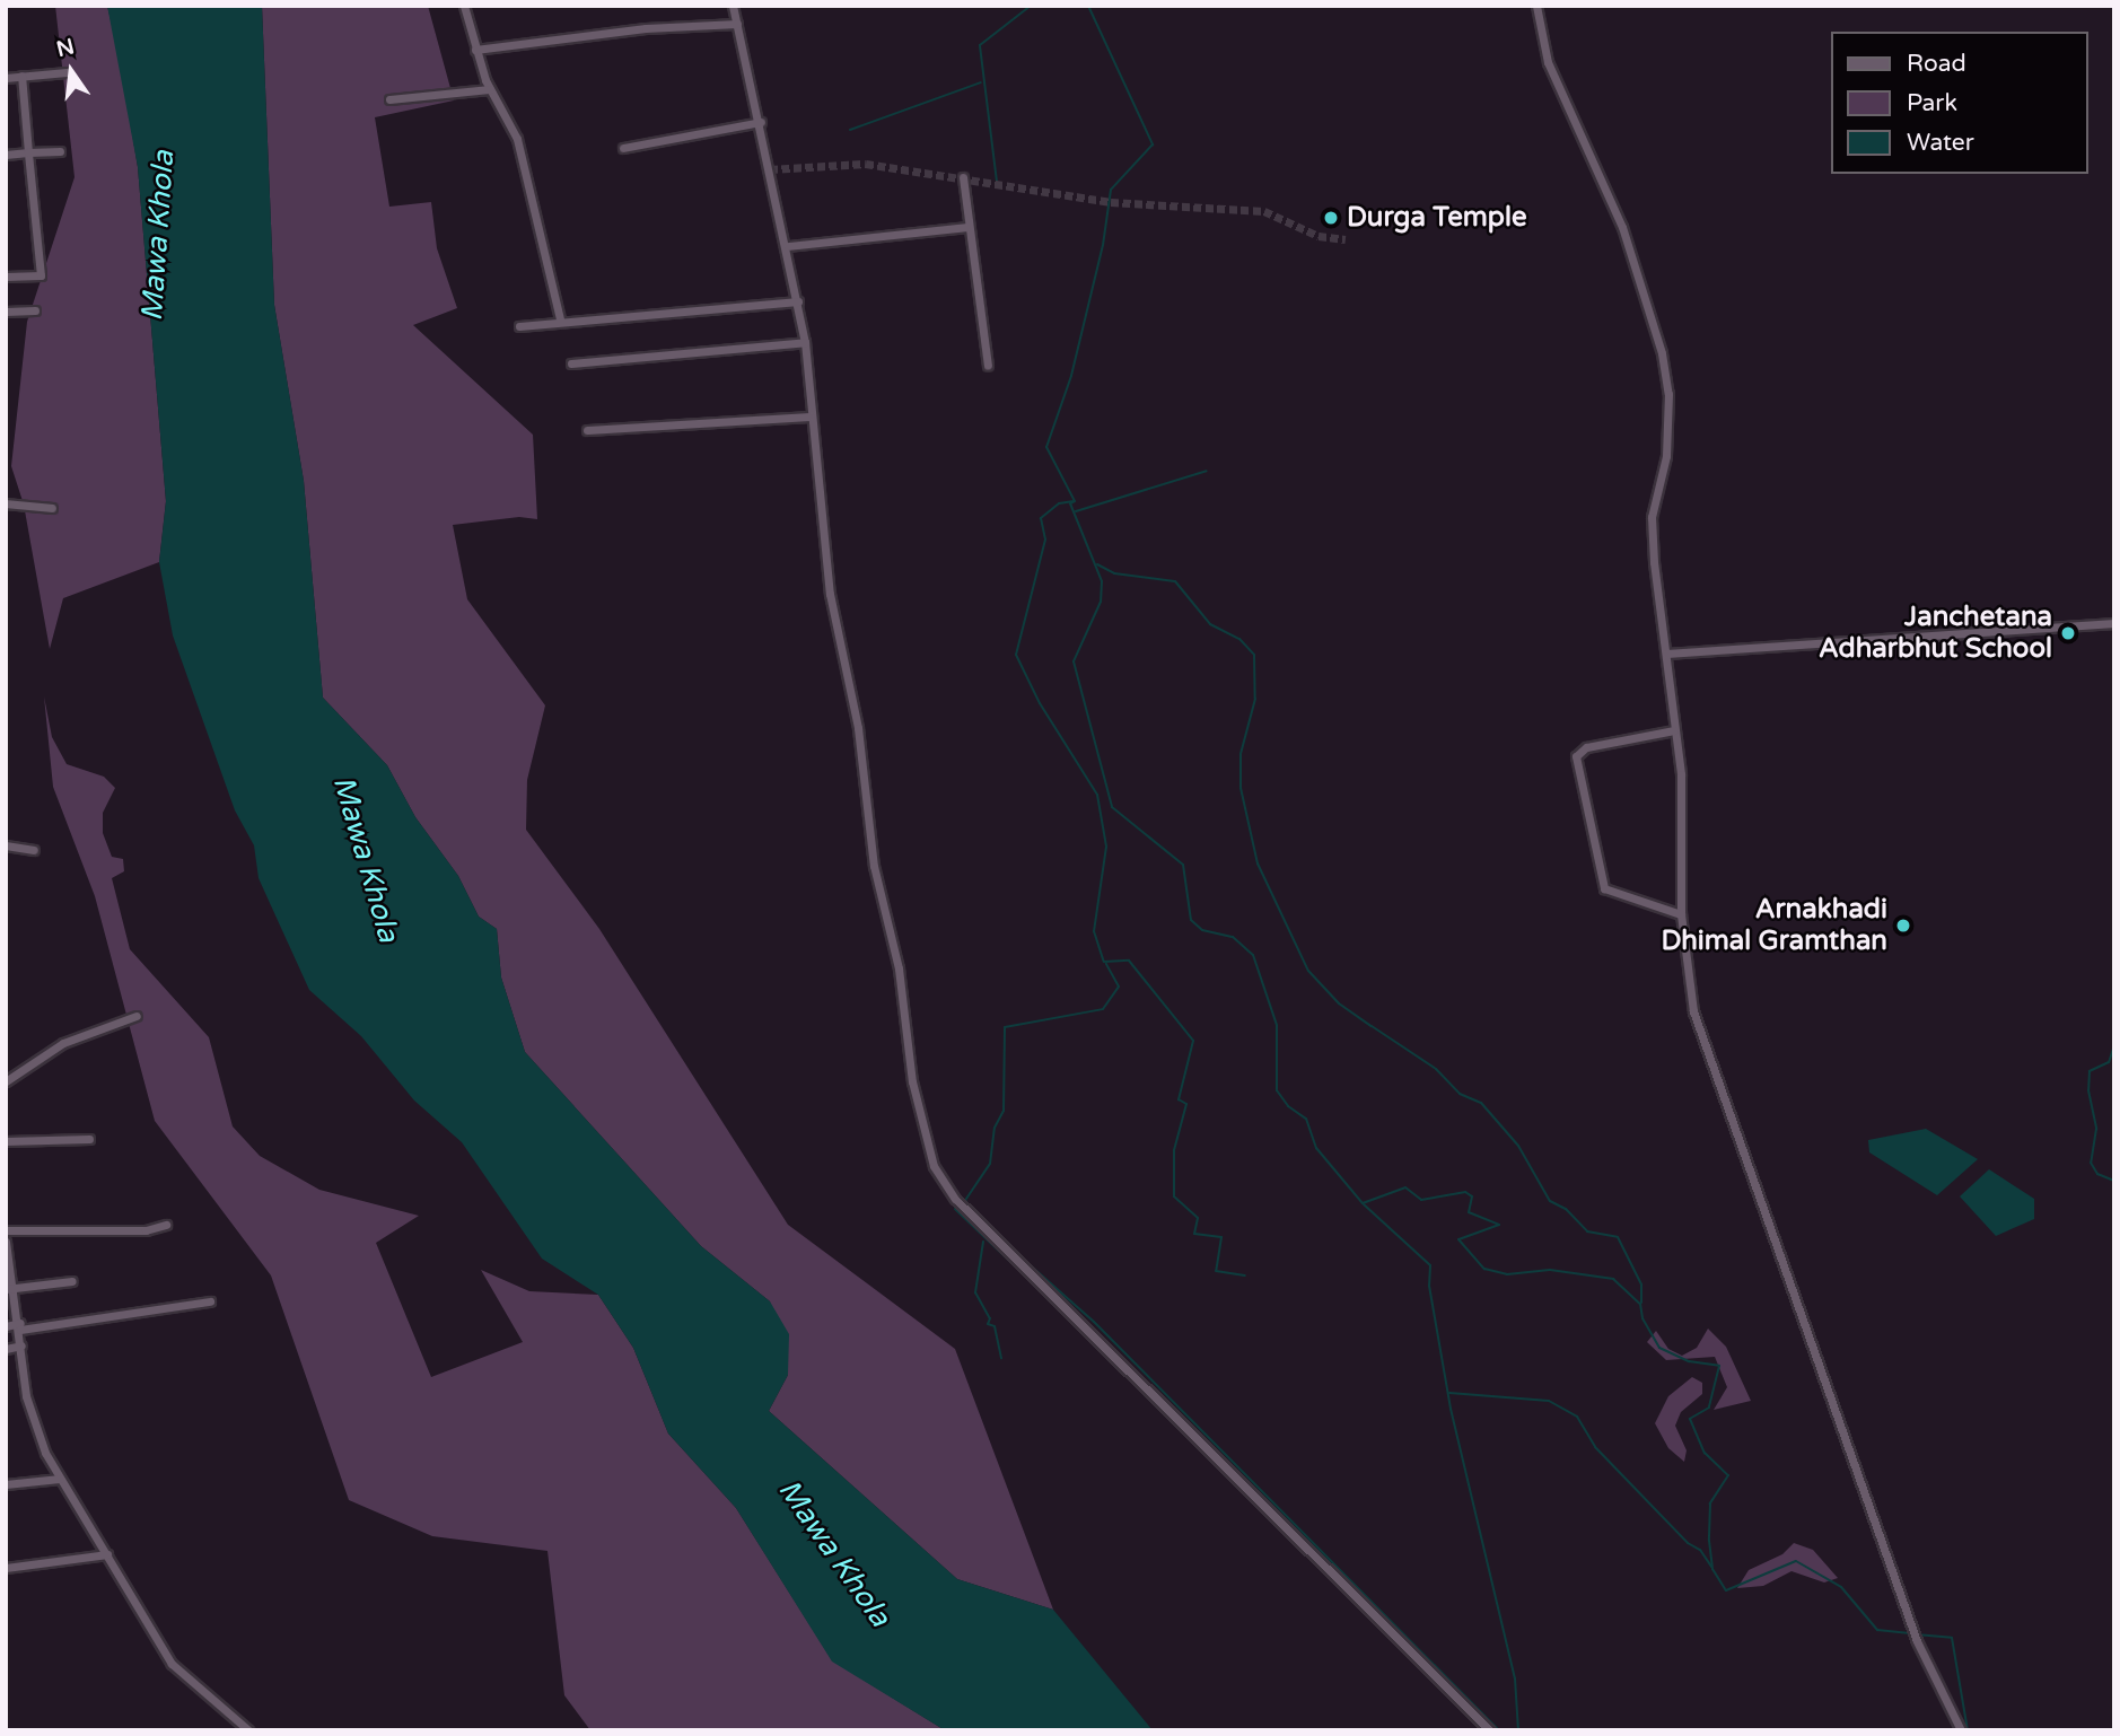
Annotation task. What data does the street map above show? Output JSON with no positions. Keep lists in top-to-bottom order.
{
  "water": ["Mawa Khola"],
  "places": ["Durga Temple", "Janchetana Adharbhut School", "Arnakhadi Dhimal Gramthan"],
  "legend": ["Road", "Park", "Water"],
  "north": "top"
}
